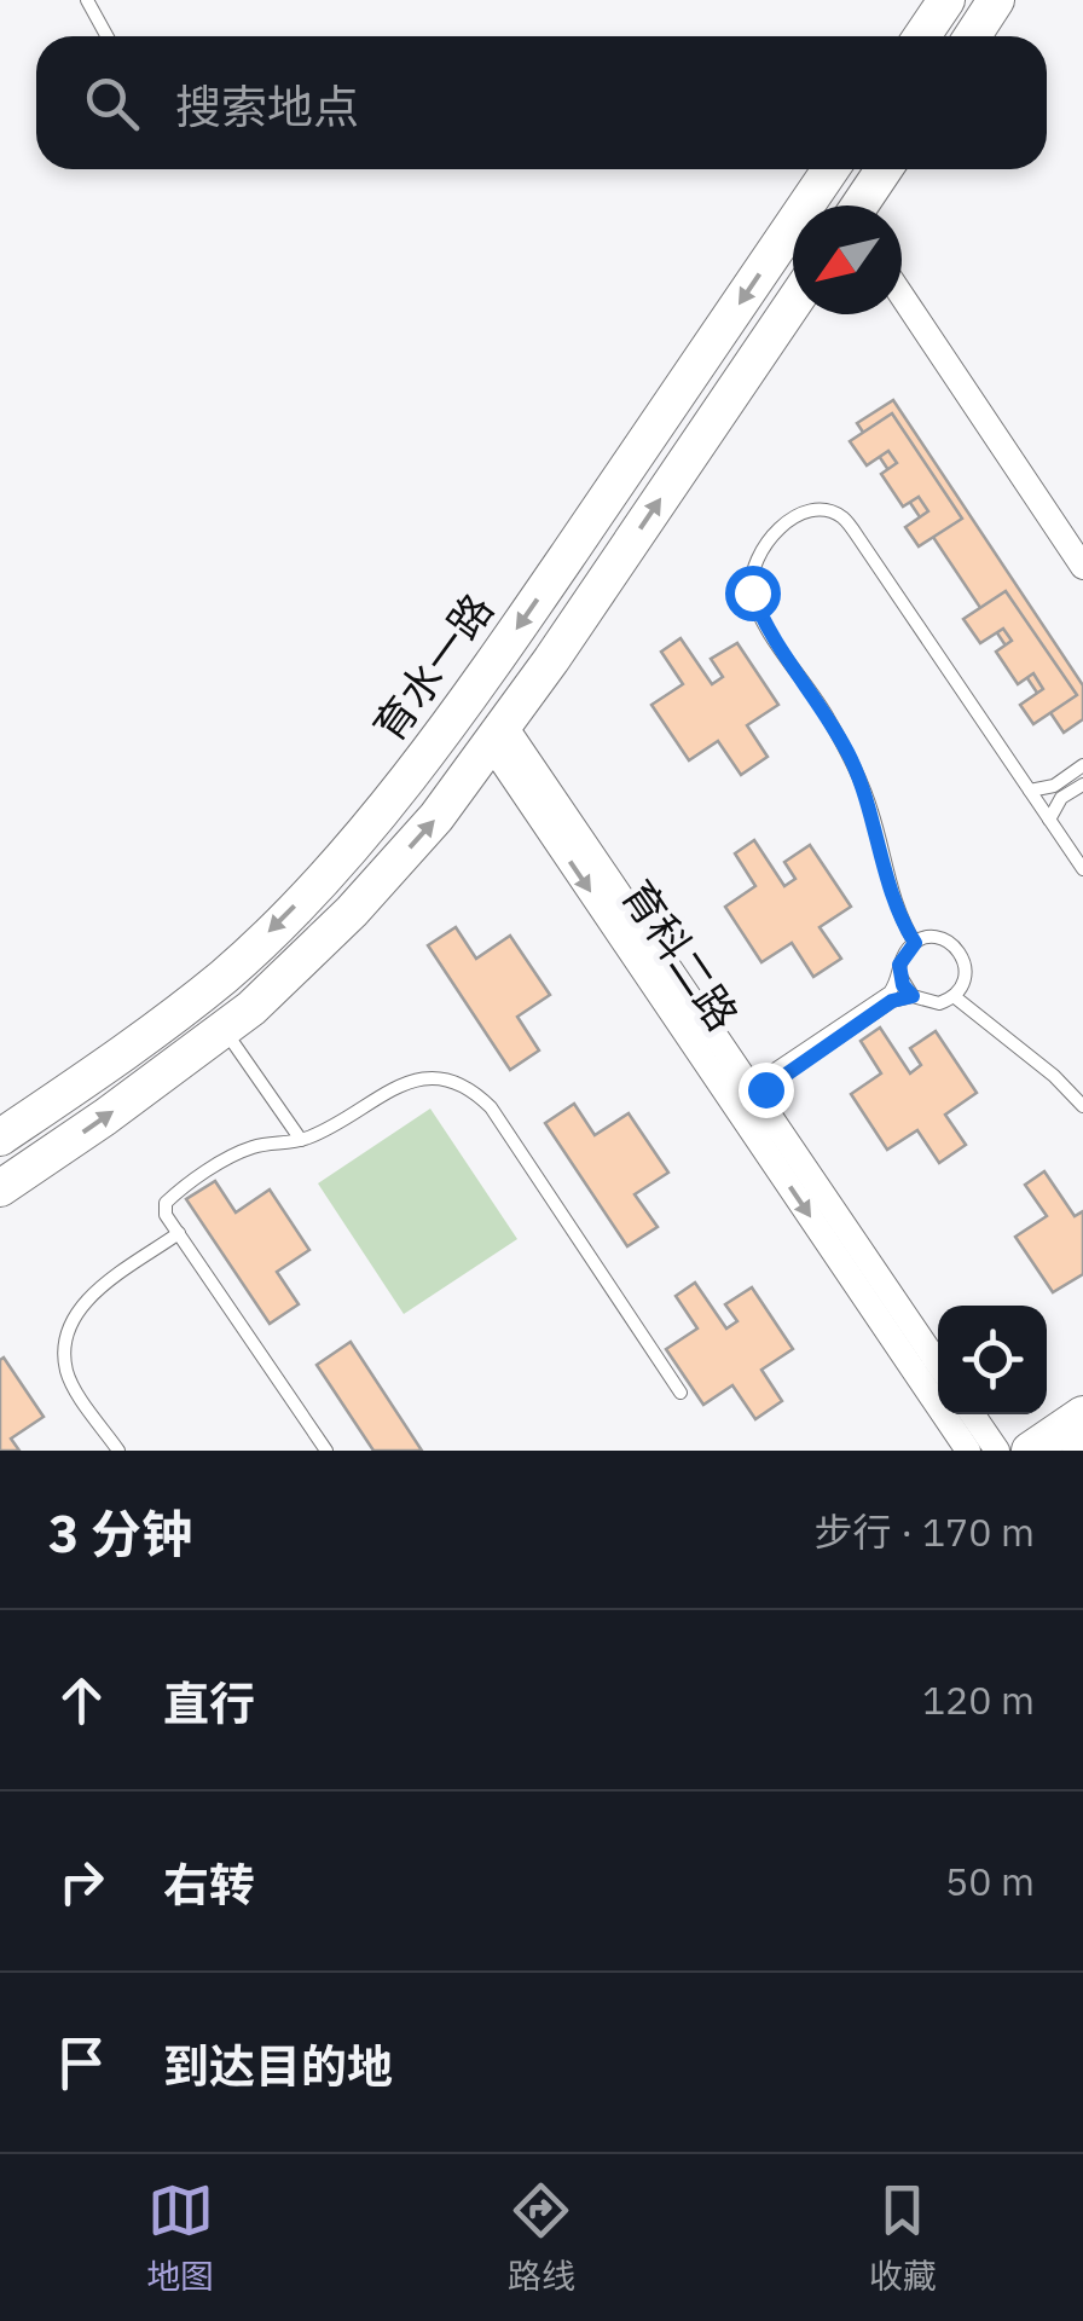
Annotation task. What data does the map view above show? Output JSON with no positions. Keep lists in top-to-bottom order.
{
  "streets": {
    "street": ["育水一路", "育科二路"]
  },
  "north": "bottom left",
  "page": {
    "search": "搜索地点",
    "heading": ["3 分钟", "步行 · 170 m"],
    "list": [
      ["直行", "120 m"],
      ["右转", "50 m"],
      "到达目的地"
    ],
    "nav": ["地图", "路线", "收藏"]
  }
}
